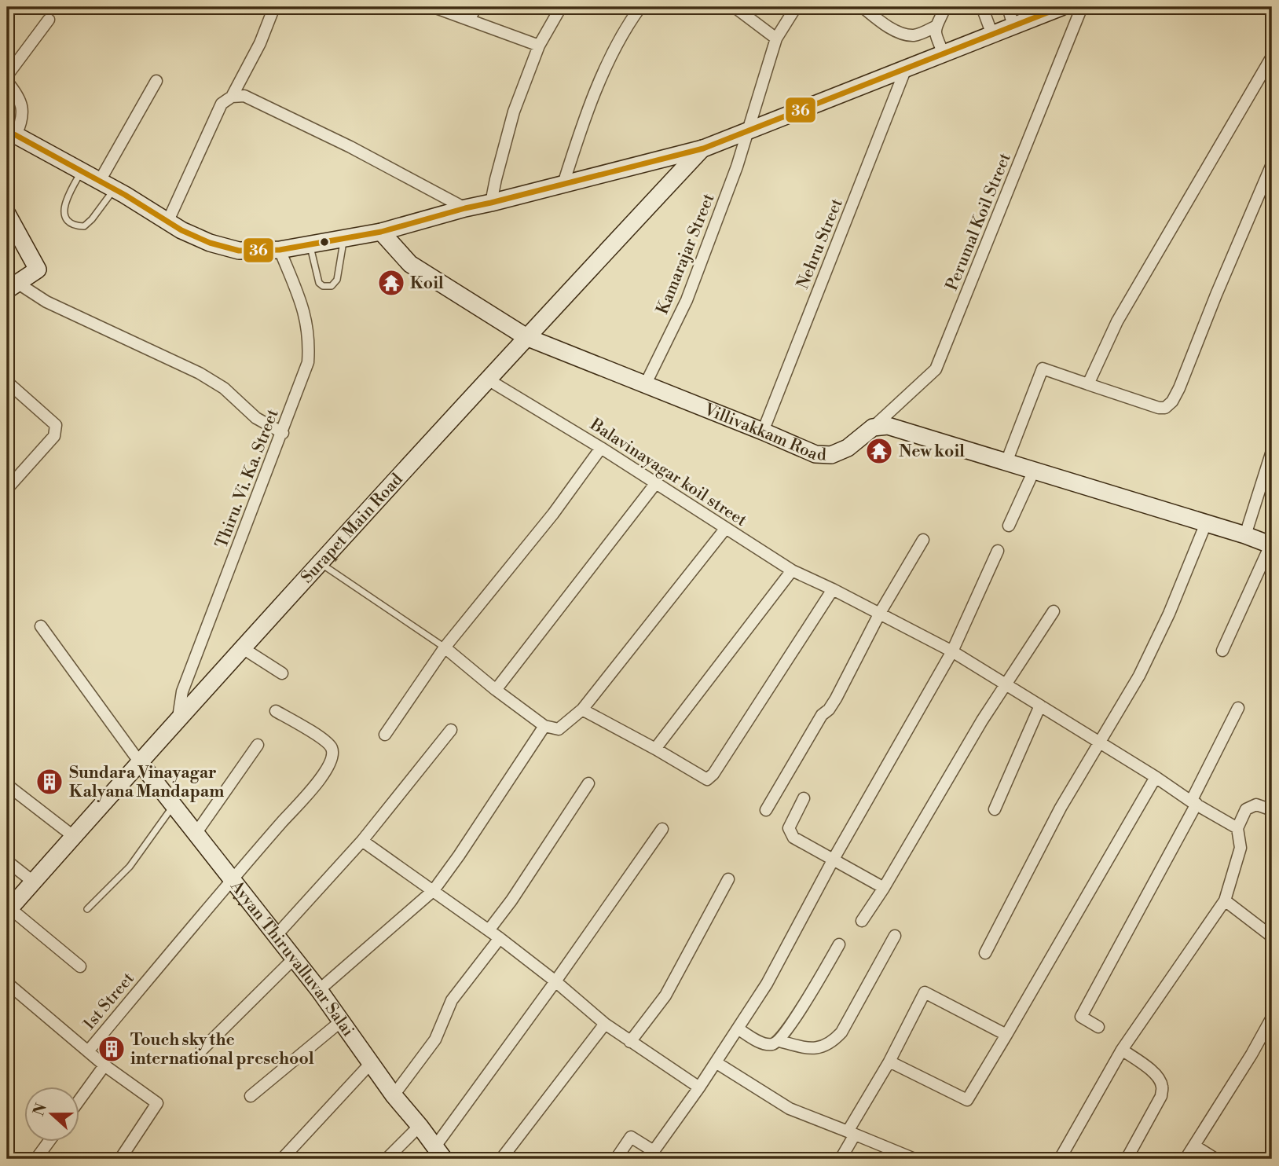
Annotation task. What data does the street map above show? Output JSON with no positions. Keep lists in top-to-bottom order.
{
  "streets": {
    "main road": ["Villivakkam Road", "Surapet Main Road", "Ayyan Thiruvalluvar Salai"],
    "street": [
      "Perumal Koil Street",
      "Nehru Street",
      "Kamarajar Street",
      "Balavinayagar koil street",
      "Thiru. Vi. Ka. Street",
      "1st Street"
    ]
  },
  "crossings": [
    ["Perumal Koil Street", "Villivakkam Road"],
    ["Nehru Street", "Villivakkam Road"],
    ["Kamarajar Street", "Villivakkam Road"],
    ["Villivakkam Road", "Surapet Main Road"],
    ["Balavinayagar koil street", "Surapet Main Road"],
    ["Thiru. Vi. Ka. Street", "Surapet Main Road"],
    ["Surapet Main Road", "Ayyan Thiruvalluvar Salai"],
    ["Ayyan Thiruvalluvar Salai", "1st Street"]
  ],
  "places": {
    "temple": ["Koil", "New koil"],
    "building": ["Sundara Vinayagar Kalyana Mandapam", "Touch sky the international preschool"]
  },
  "lines": ["transit line 36"],
  "north": "left"
}
